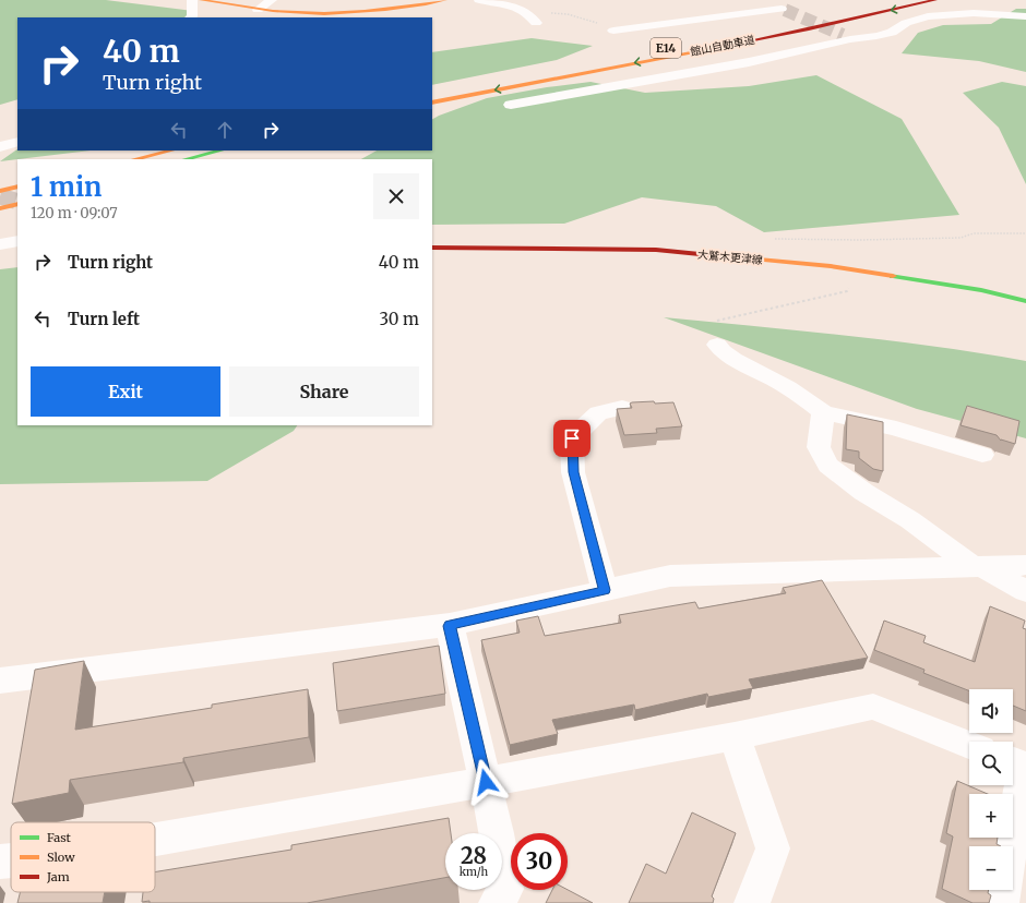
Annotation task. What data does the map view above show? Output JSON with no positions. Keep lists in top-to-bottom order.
{
  "streets": {
    "main road": ["館山自動車道", "E14", "大鷲木更津線"]
  },
  "legend": ["Fast", "Slow", "Jam"],
  "page": {
    "turn": ["40 m", "Turn right"],
    "heading": ["1 min", "120 m · 09:07"],
    "list": [
      {
        "name": "Turn right",
        "value": "40 m"
      },
      {
        "name": "Turn left",
        "value": "30 m"
      }
    ],
    "buttons": ["Exit", "Share"],
    "map_buttons": ["+", "−"],
    "speed": "28 km/h",
    "limit": "30"
  }
}
